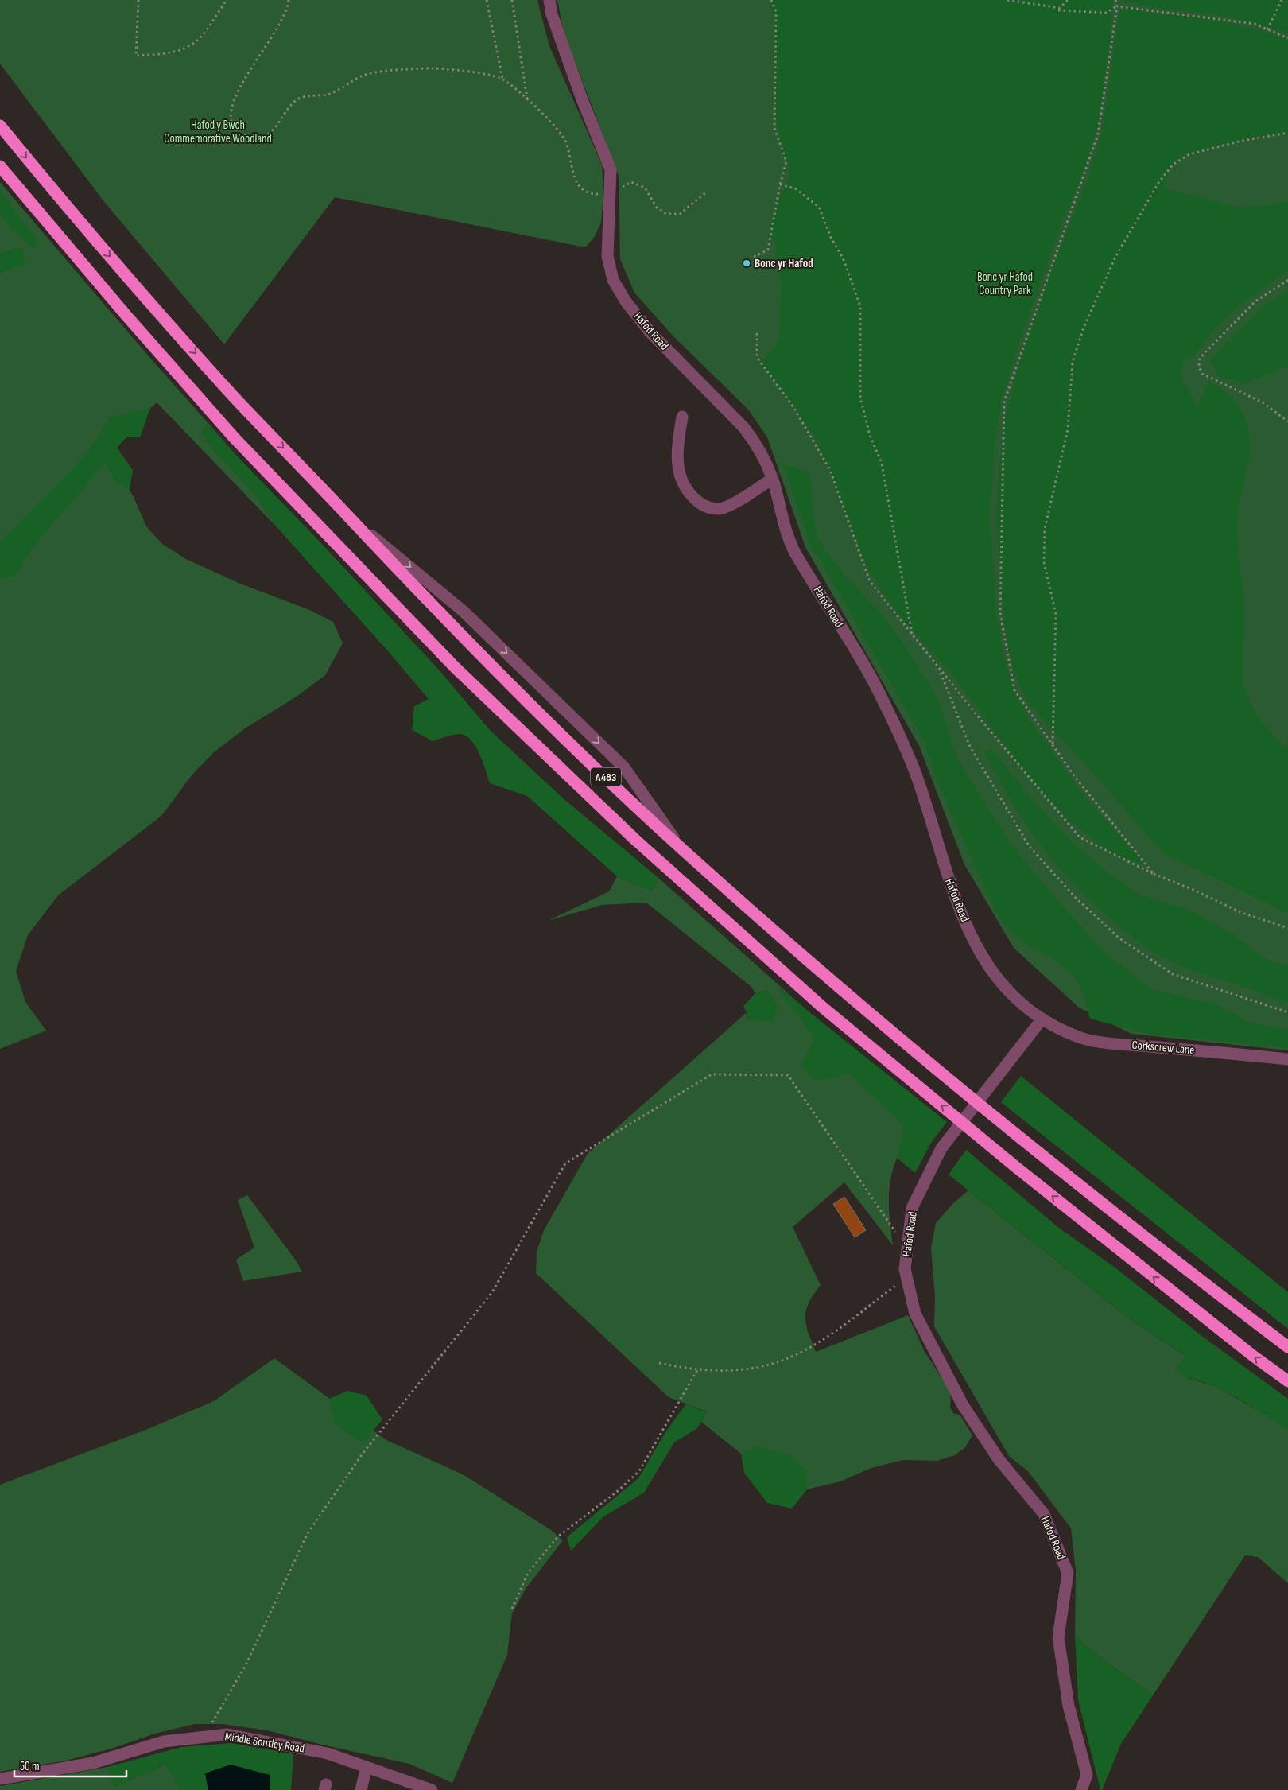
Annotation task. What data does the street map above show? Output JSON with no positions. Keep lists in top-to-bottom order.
{
  "streets": {
    "highway": ["A483"],
    "street": ["Hafod Road", "Corkscrew Lane", "Middle Sontley Road"]
  },
  "crossings": [
    ["Hafod Road", "Corkscrew Lane"]
  ],
  "parks": ["Hafod y Bwch Commemorative Woodland", "Bonc yr Hafod Country Park"],
  "places": ["Bonc yr Hafod"],
  "scale_bar": "50 m"
}
